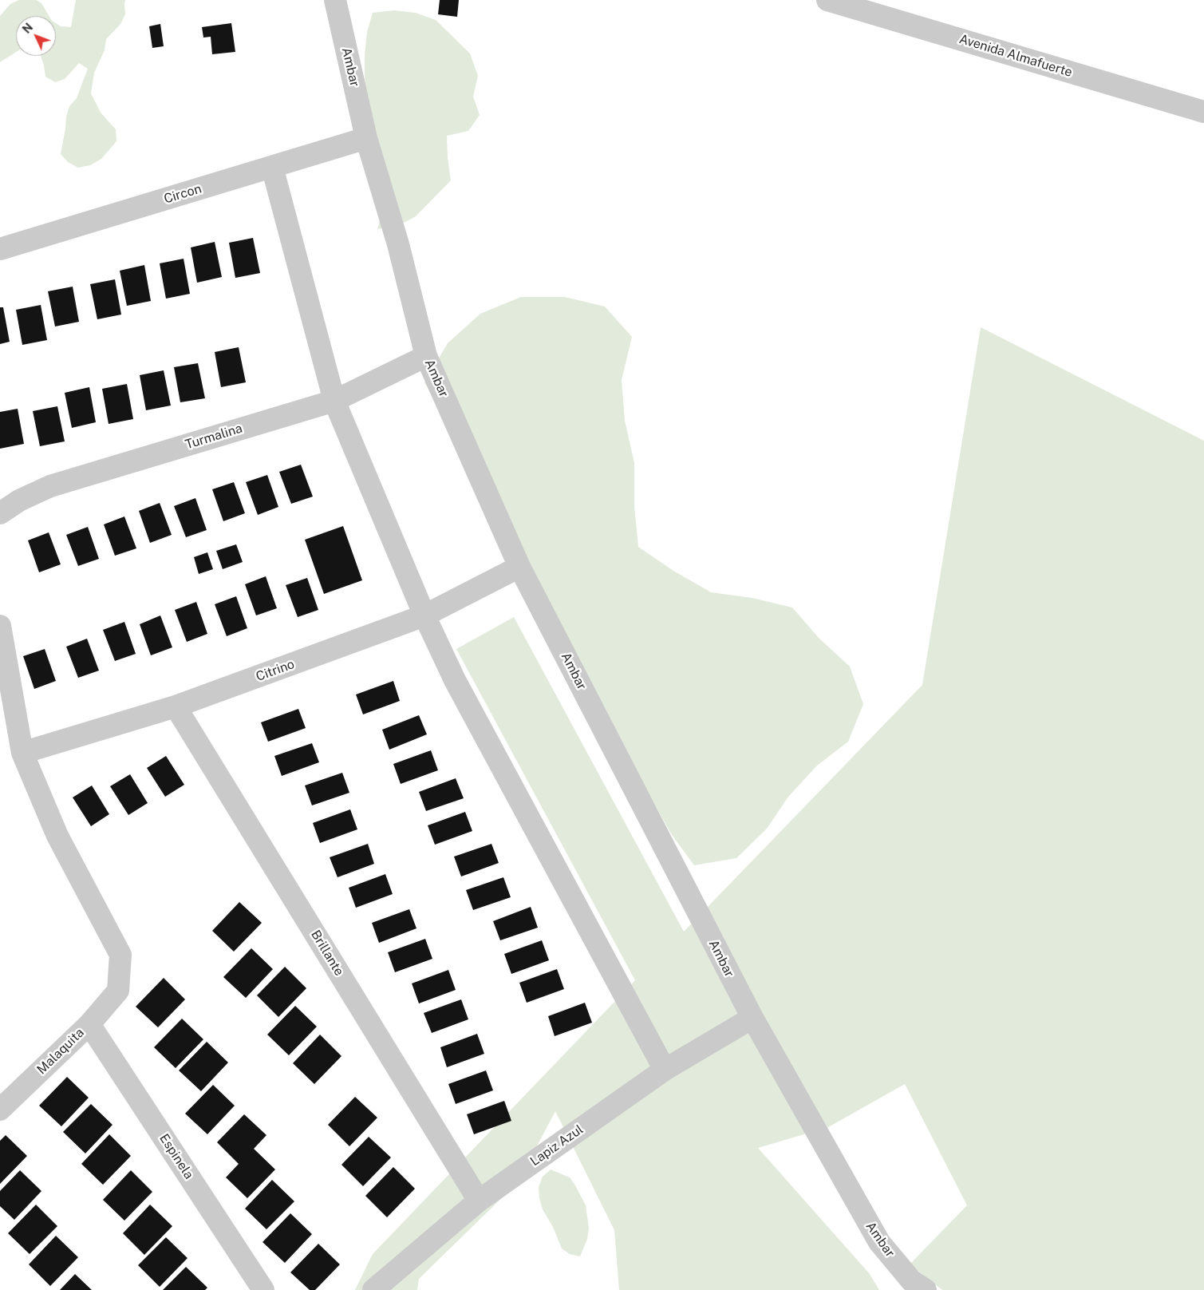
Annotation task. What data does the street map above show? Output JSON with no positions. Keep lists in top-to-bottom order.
{
  "streets": {
    "street": [
      "Avenida Almafuerte",
      "Ambar",
      "Circon",
      "Turmalina",
      "Citrino",
      "Brillante",
      "Malaquita",
      "Lapiz Azul",
      "Espinela"
    ]
  },
  "crossings": [
    ["Ambar", "Circon"],
    ["Ambar", "Turmalina"],
    ["Ambar", "Citrino"],
    ["Ambar", "Lapiz Azul"],
    ["Citrino", "Brillante"],
    ["Citrino", "Malaquita"],
    ["Brillante", "Lapiz Azul"],
    ["Malaquita", "Espinela"]
  ],
  "north": "top left"
}
